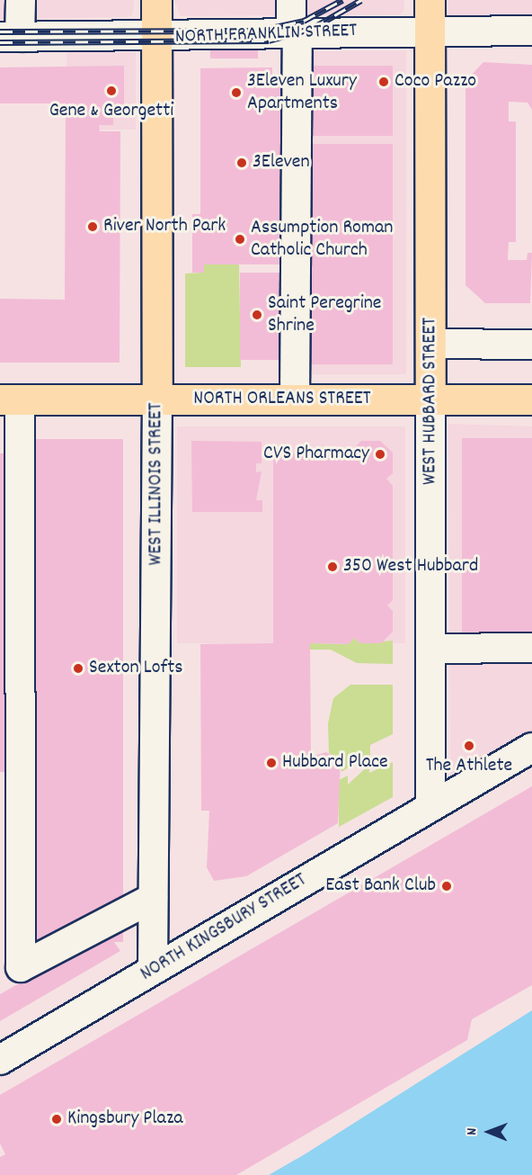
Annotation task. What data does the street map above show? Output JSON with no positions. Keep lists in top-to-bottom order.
{
  "streets": {
    "main road": ["NORTH ORLEANS STREET", "WEST HUBBARD STREET", "WEST ILLINOIS STREET"],
    "street": ["NORTH FRANKLIN STREET", "NORTH KINGSBURY STREET"]
  },
  "crossings": [
    ["NORTH FRANKLIN STREET", "WEST HUBBARD STREET"],
    ["NORTH FRANKLIN STREET", "WEST ILLINOIS STREET"],
    ["NORTH ORLEANS STREET", "WEST HUBBARD STREET"],
    ["NORTH ORLEANS STREET", "WEST ILLINOIS STREET"],
    ["WEST HUBBARD STREET", "NORTH KINGSBURY STREET"],
    ["WEST ILLINOIS STREET", "NORTH KINGSBURY STREET"]
  ],
  "places": [
    "Coco Pazzo",
    "Gene & Georgetti",
    "3Eleven Luxury Apartments",
    "3Eleven",
    "River North Park",
    "Assumption Roman Catholic Church",
    "Saint Peregrine Shrine",
    "CVS Pharmacy",
    "350 West Hubbard",
    "Sexton Lofts",
    "The Athlete",
    "Hubbard Place",
    "East Bank Club",
    "Kingsbury Plaza"
  ],
  "north": "left"
}
